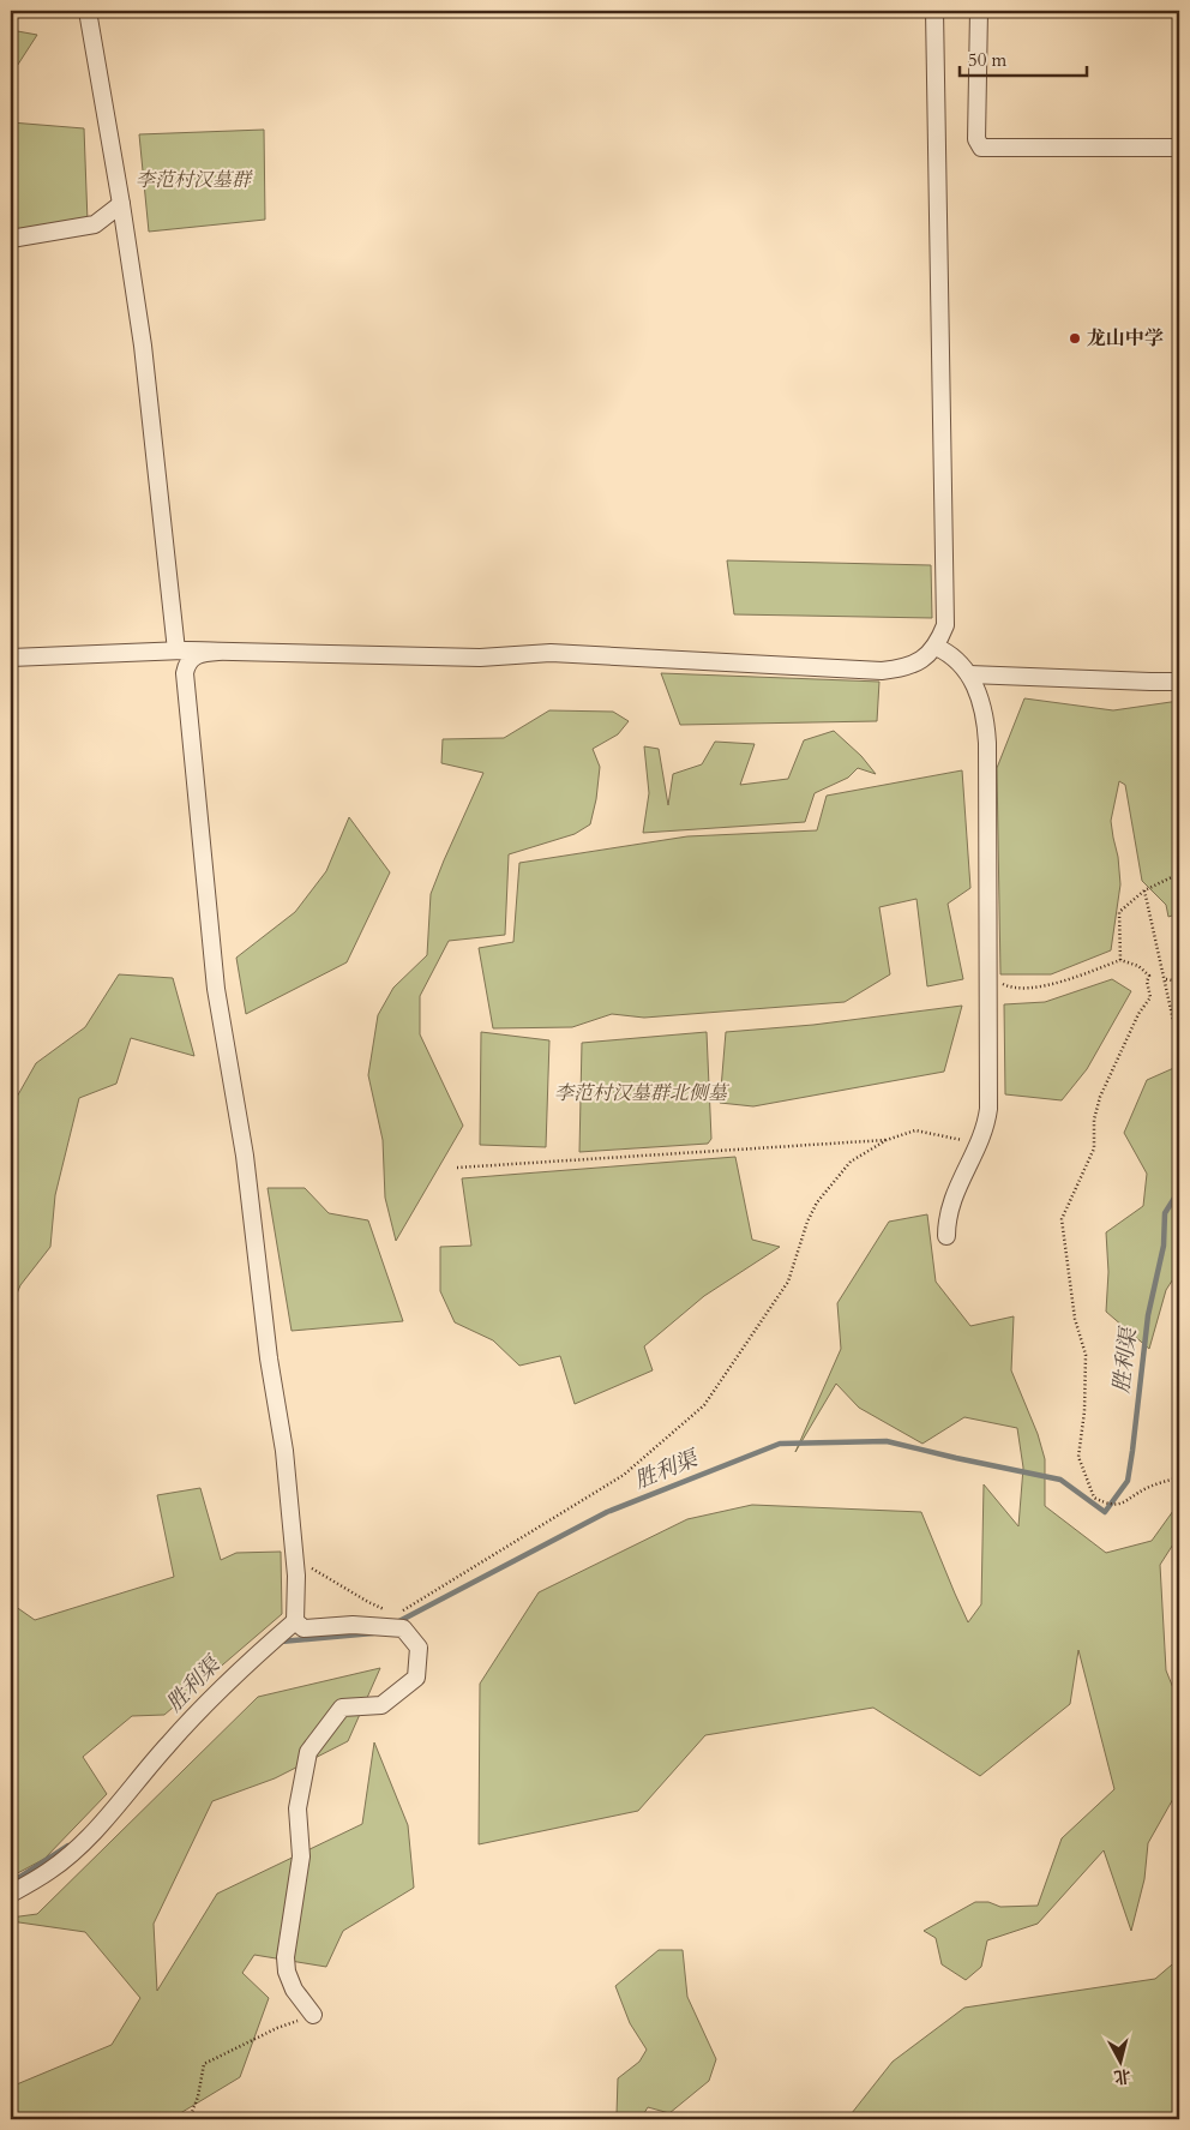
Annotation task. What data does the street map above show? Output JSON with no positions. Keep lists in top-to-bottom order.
{
  "water": ["胜利渠"],
  "parks": ["李范村汉墓群", "李范村汉墓群北侧墓"],
  "places": ["龙山中学"],
  "scale_bar": "50 m",
  "north": "bottom"
}
